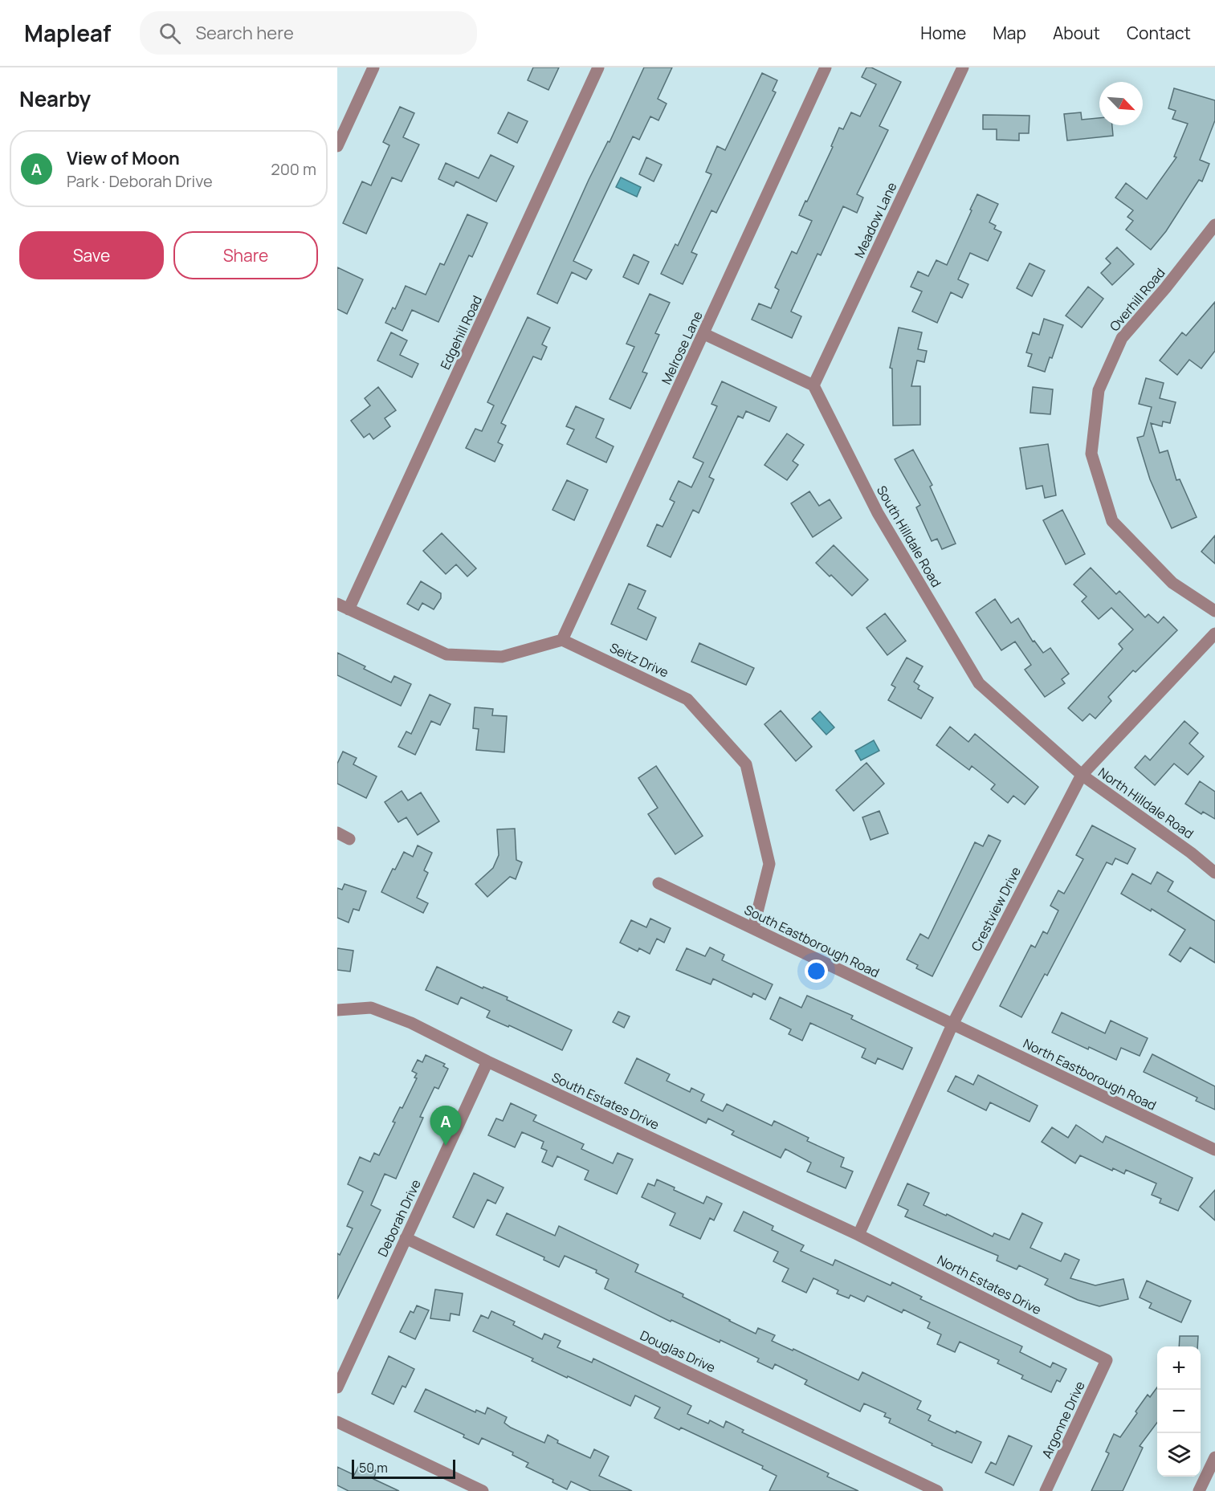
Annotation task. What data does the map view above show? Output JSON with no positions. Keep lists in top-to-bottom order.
{
  "streets": {
    "street": [
      "Meadow Lane",
      "Overhill Road",
      "Edgehill Road",
      "Melrose Lane",
      "South Hilldale Road",
      "Seitz Drive",
      "North Hilldale Road",
      "Crestview Drive",
      "South Eastborough Road",
      "North Eastborough Road",
      "South Estates Drive",
      "Deborah Drive",
      "North Estates Drive",
      "Douglas Drive",
      "Argonne Drive"
    ]
  },
  "crossings": [
    ["Meadow Lane", "South Hilldale Road"],
    ["Melrose Lane", "Seitz Drive"],
    ["South Hilldale Road", "North Hilldale Road"],
    ["South Hilldale Road", "Crestview Drive"],
    ["Seitz Drive", "South Eastborough Road"],
    ["North Hilldale Road", "Crestview Drive"],
    ["Crestview Drive", "South Eastborough Road"],
    ["Crestview Drive", "North Eastborough Road"],
    ["Crestview Drive", "South Estates Drive"],
    ["Crestview Drive", "North Estates Drive"],
    ["South Eastborough Road", "North Eastborough Road"],
    ["South Estates Drive", "Deborah Drive"],
    ["South Estates Drive", "North Estates Drive"],
    ["Deborah Drive", "Douglas Drive"],
    ["North Estates Drive", "Argonne Drive"]
  ],
  "scale_bar": "50 m",
  "north": "bottom right",
  "page": {
    "header": "Mapleaf",
    "search": "Search here",
    "nav": [
      "Home",
      "Map",
      "About",
      "Contact"
    ],
    "heading": "Nearby",
    "list": [
      {
        "mark": "A",
        "name": "View of Moon",
        "note": "Park · Deborah Drive",
        "value": "200 m"
      }
    ],
    "buttons": ["Save", "Share"],
    "pins": "A",
    "map_buttons": ["+", "−"],
    "scale": "50 m"
  }
}
